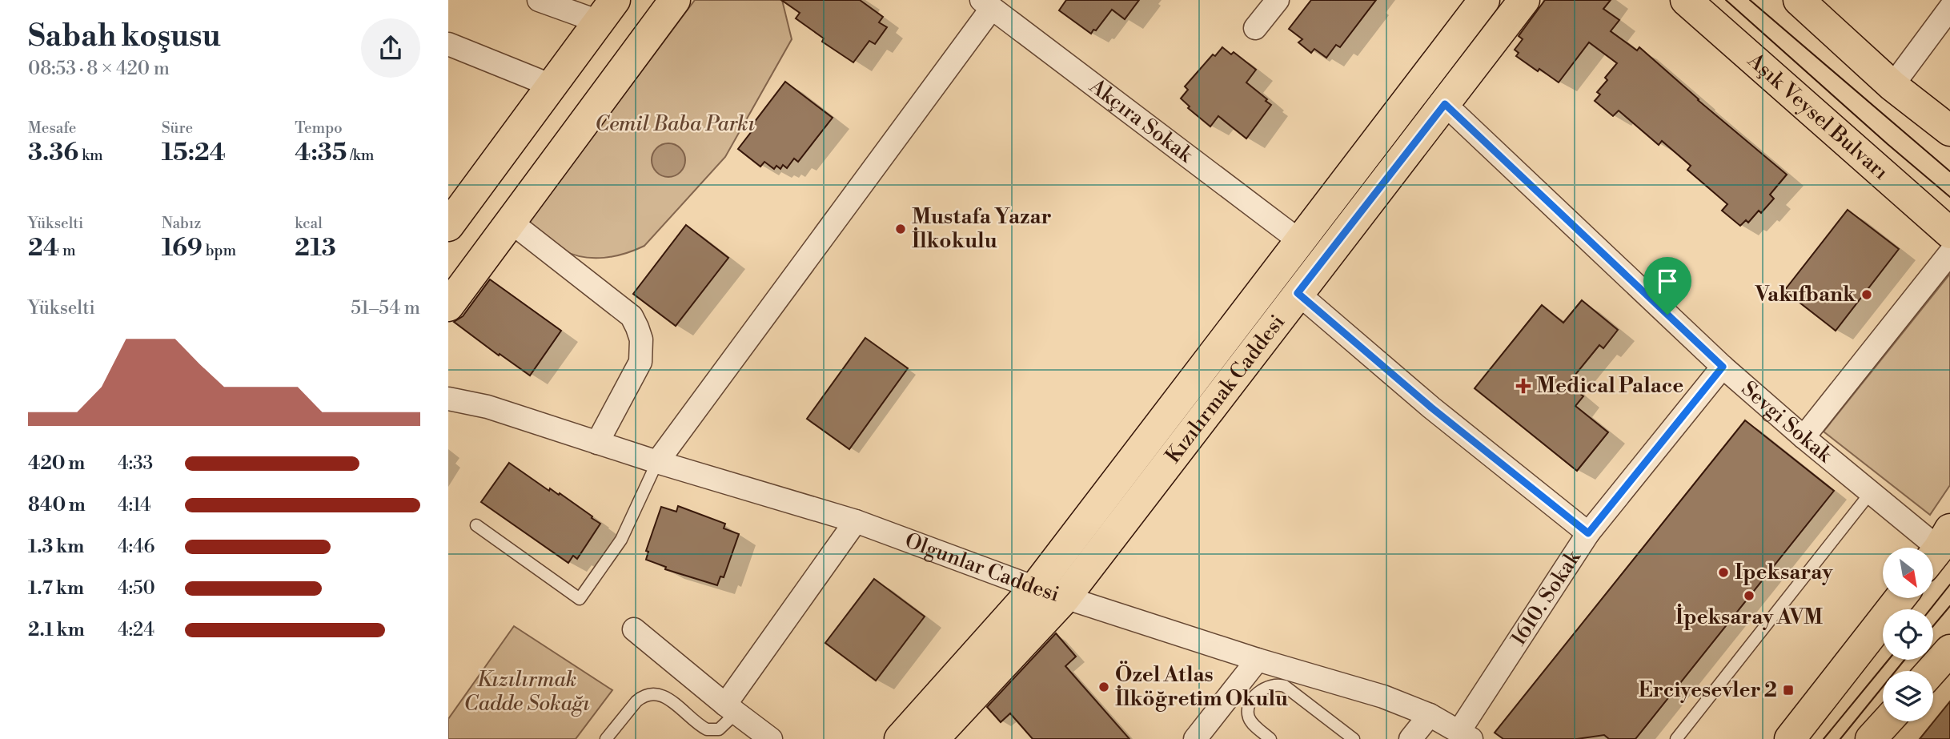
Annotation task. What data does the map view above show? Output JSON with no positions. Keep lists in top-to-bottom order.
{
  "streets": {
    "main road": ["Aşık Veysel Bulvarı", "Kızılırmak Caddesi"],
    "street": [
      "Akçıra Sokak",
      "Sevgi Sokak",
      "Olgunlar Caddesi",
      "1610. Sokak"
    ]
  },
  "crossings": [
    ["Akçıra Sokak", "Kızılırmak Caddesi"],
    ["Kızılırmak Caddesi", "Sevgi Sokak"],
    ["Kızılırmak Caddesi", "Olgunlar Caddesi"],
    ["Sevgi Sokak", "1610. Sokak"],
    ["Olgunlar Caddesi", "1610. Sokak"]
  ],
  "parks": ["Cemil Baba Parkı", "Kızılırmak Cadde Sokağı"],
  "places": {
    "other": [
      "Mustafa Yazar İlkokulu",
      "Vakıfbank",
      "Ipeksaray",
      "İpeksaray AVM",
      "Özel Atlas İlköğretim Okulu"
    ],
    "health": ["Medical Palace"],
    "transit": ["Erciyesevler 2"]
  },
  "north": "bottom right",
  "page": {
    "heading": ["Sabah koşusu", "08:53 · 8 × 420 m"],
    "stats": [
      ["Mesafe", "3.36 km"],
      ["Süre", "15:24"],
      ["Tempo", "4:35 /km"],
      ["Yükselti", "24 m"],
      ["Nabız", "169 bpm"],
      ["kcal", "213"]
    ],
    "chart": ["Yükselti", "51–54 m"],
    "list": [
      {
        "name": "420 m",
        "note": "4:33"
      },
      {
        "name": "840 m",
        "note": "4:14"
      },
      {
        "name": "1.3 km",
        "note": "4:46"
      },
      {
        "name": "1.7 km",
        "note": "4:50"
      },
      {
        "name": "2.1 km",
        "note": "4:24"
      }
    ]
  }
}
